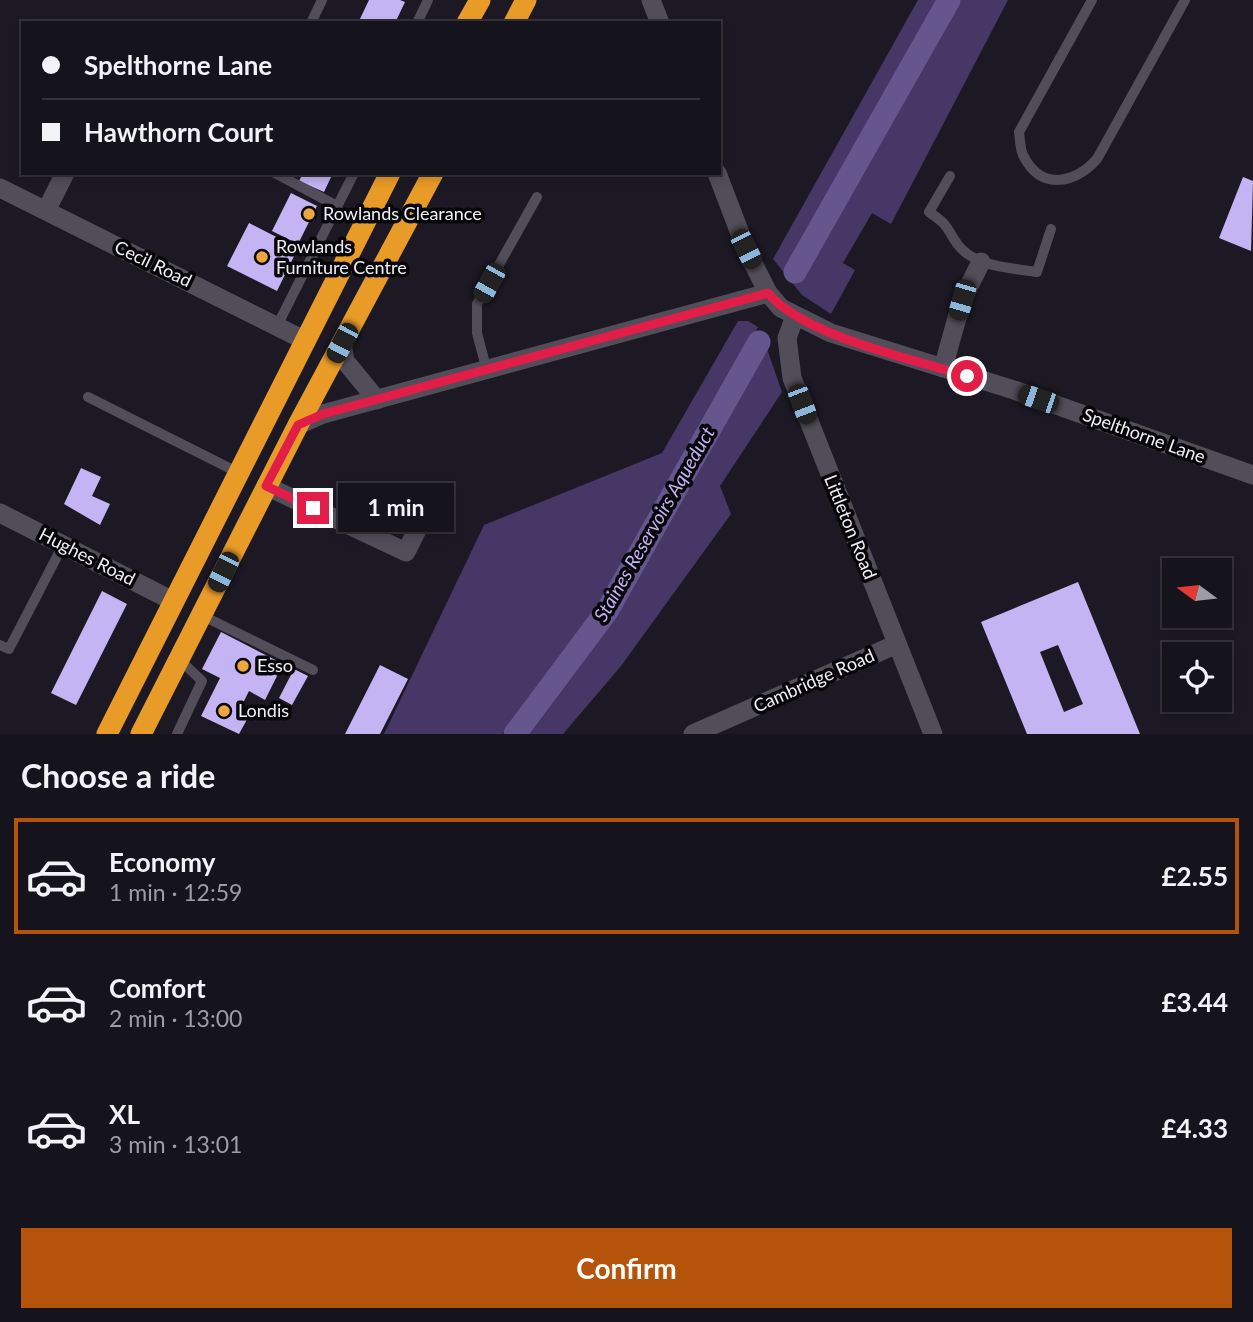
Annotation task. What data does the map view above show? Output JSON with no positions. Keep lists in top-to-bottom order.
{
  "streets": {
    "street": [
      "Cecil Road",
      "Spelthorne Lane",
      "Littleton Road",
      "Hughes Road",
      "Cambridge Road"
    ]
  },
  "crossings": [
    ["Spelthorne Lane", "Littleton Road"],
    ["Littleton Road", "Cambridge Road"]
  ],
  "water": ["Staines Reservoirs Aqueduct"],
  "places": [
    "Rowlands Clearance",
    "Rowlands Furniture Centre",
    "Esso",
    "Londis"
  ],
  "north": "left",
  "page": {
    "banner": ["Spelthorne Lane", "Hawthorn Court"],
    "bubble": "1 min",
    "heading": "Choose a ride",
    "list": [
      {
        "name": "Economy",
        "note": "1 min · 12:59",
        "value": "£2.55"
      },
      {
        "name": "Comfort",
        "note": "2 min · 13:00",
        "value": "£3.44"
      },
      {
        "name": "XL",
        "note": "3 min · 13:01",
        "value": "£4.33"
      }
    ],
    "buttons": "Confirm"
  }
}
